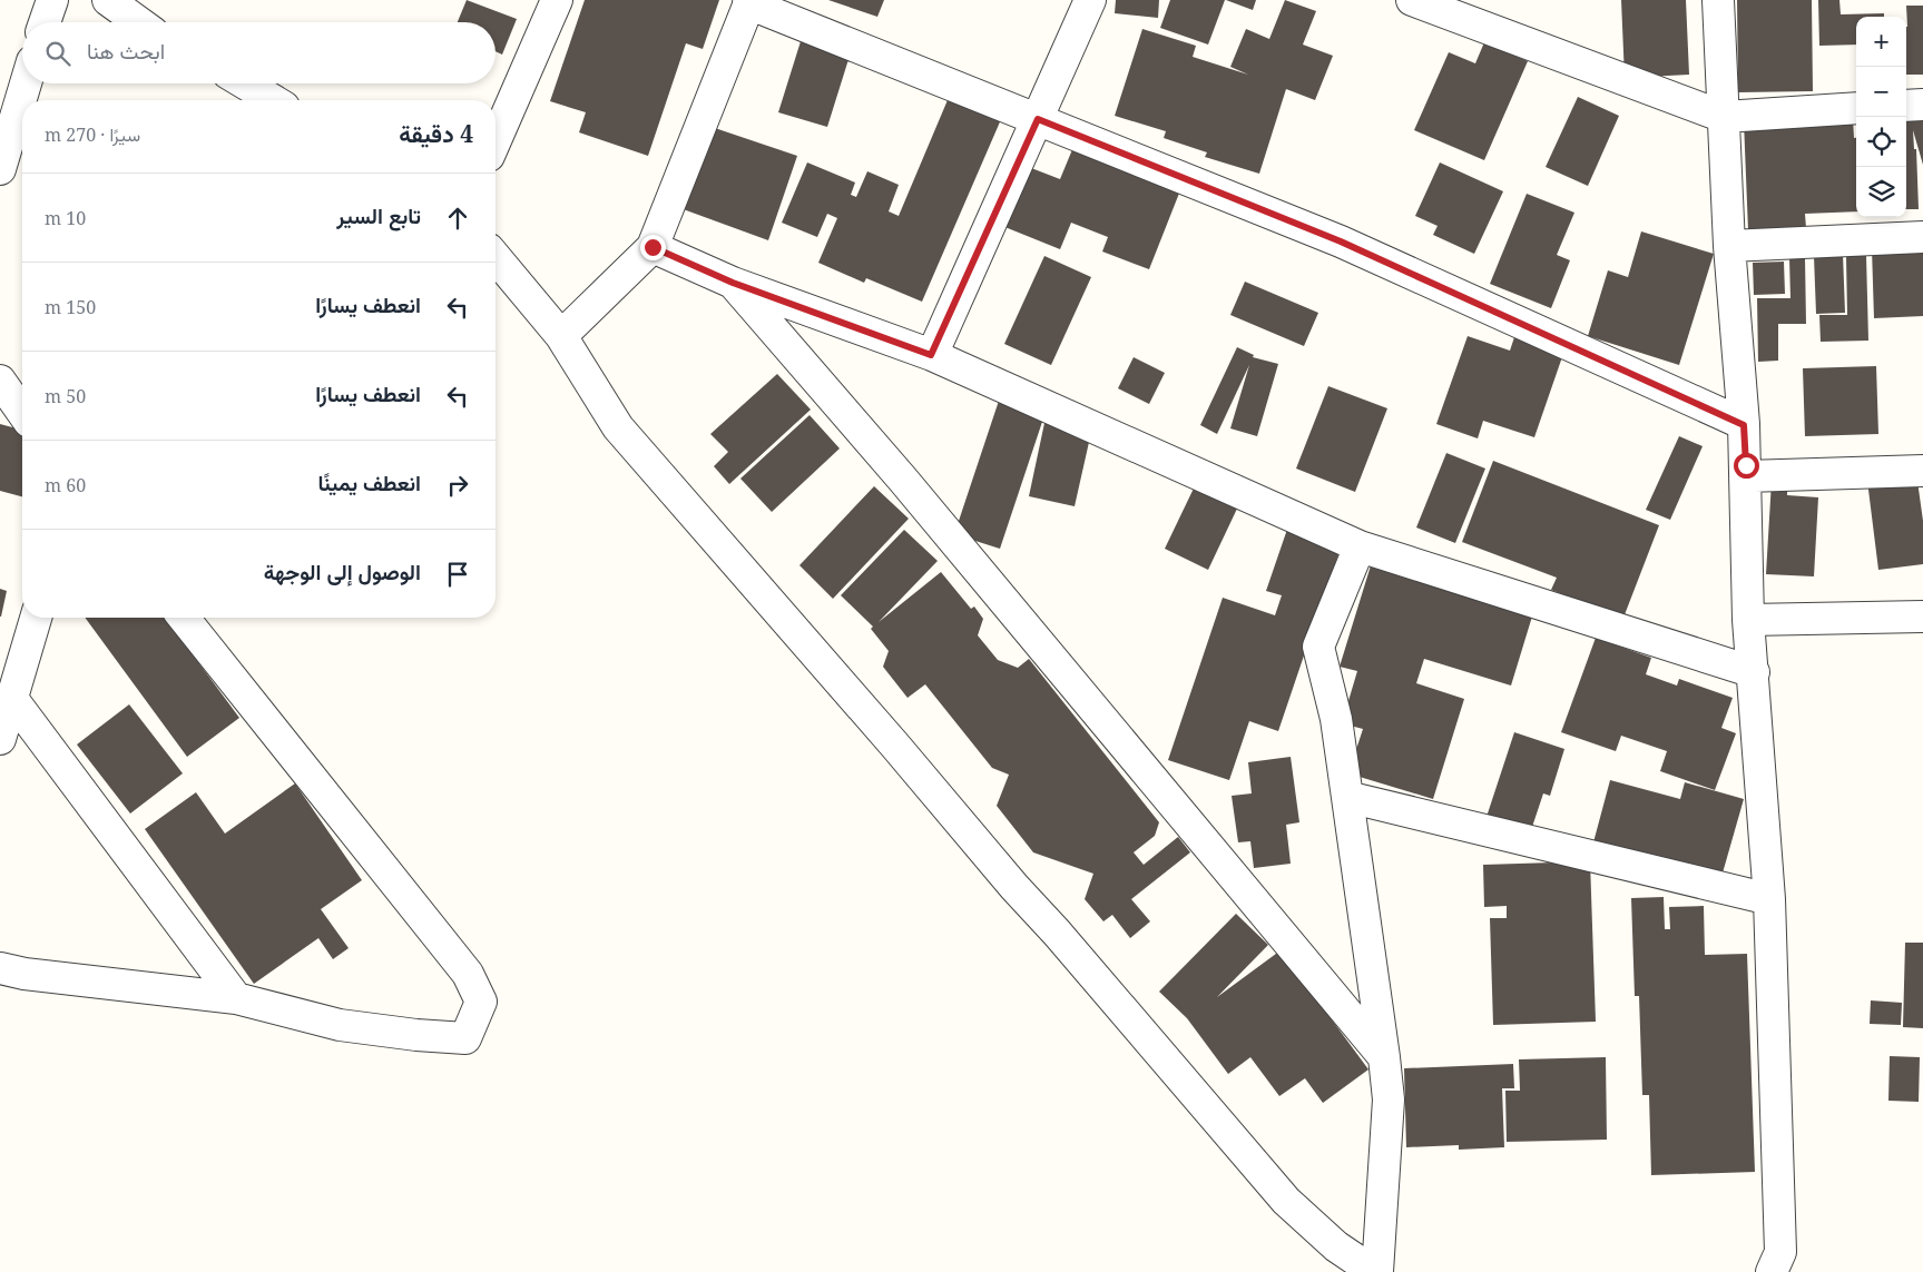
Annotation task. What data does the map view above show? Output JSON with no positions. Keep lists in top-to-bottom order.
{
  "page": {
    "map_buttons": ["+", "−"],
    "search": "ابحث هنا",
    "heading": ["4 دقيقة", "سيرًا · 270 m"],
    "list": [
      ["تابع السير", "10 m"],
      ["انعطف يسارًا", "150 m"],
      ["انعطف يسارًا", "50 m"],
      ["انعطف يمينًا", "60 m"],
      "الوصول إلى الوجهة"
    ]
  }
}
